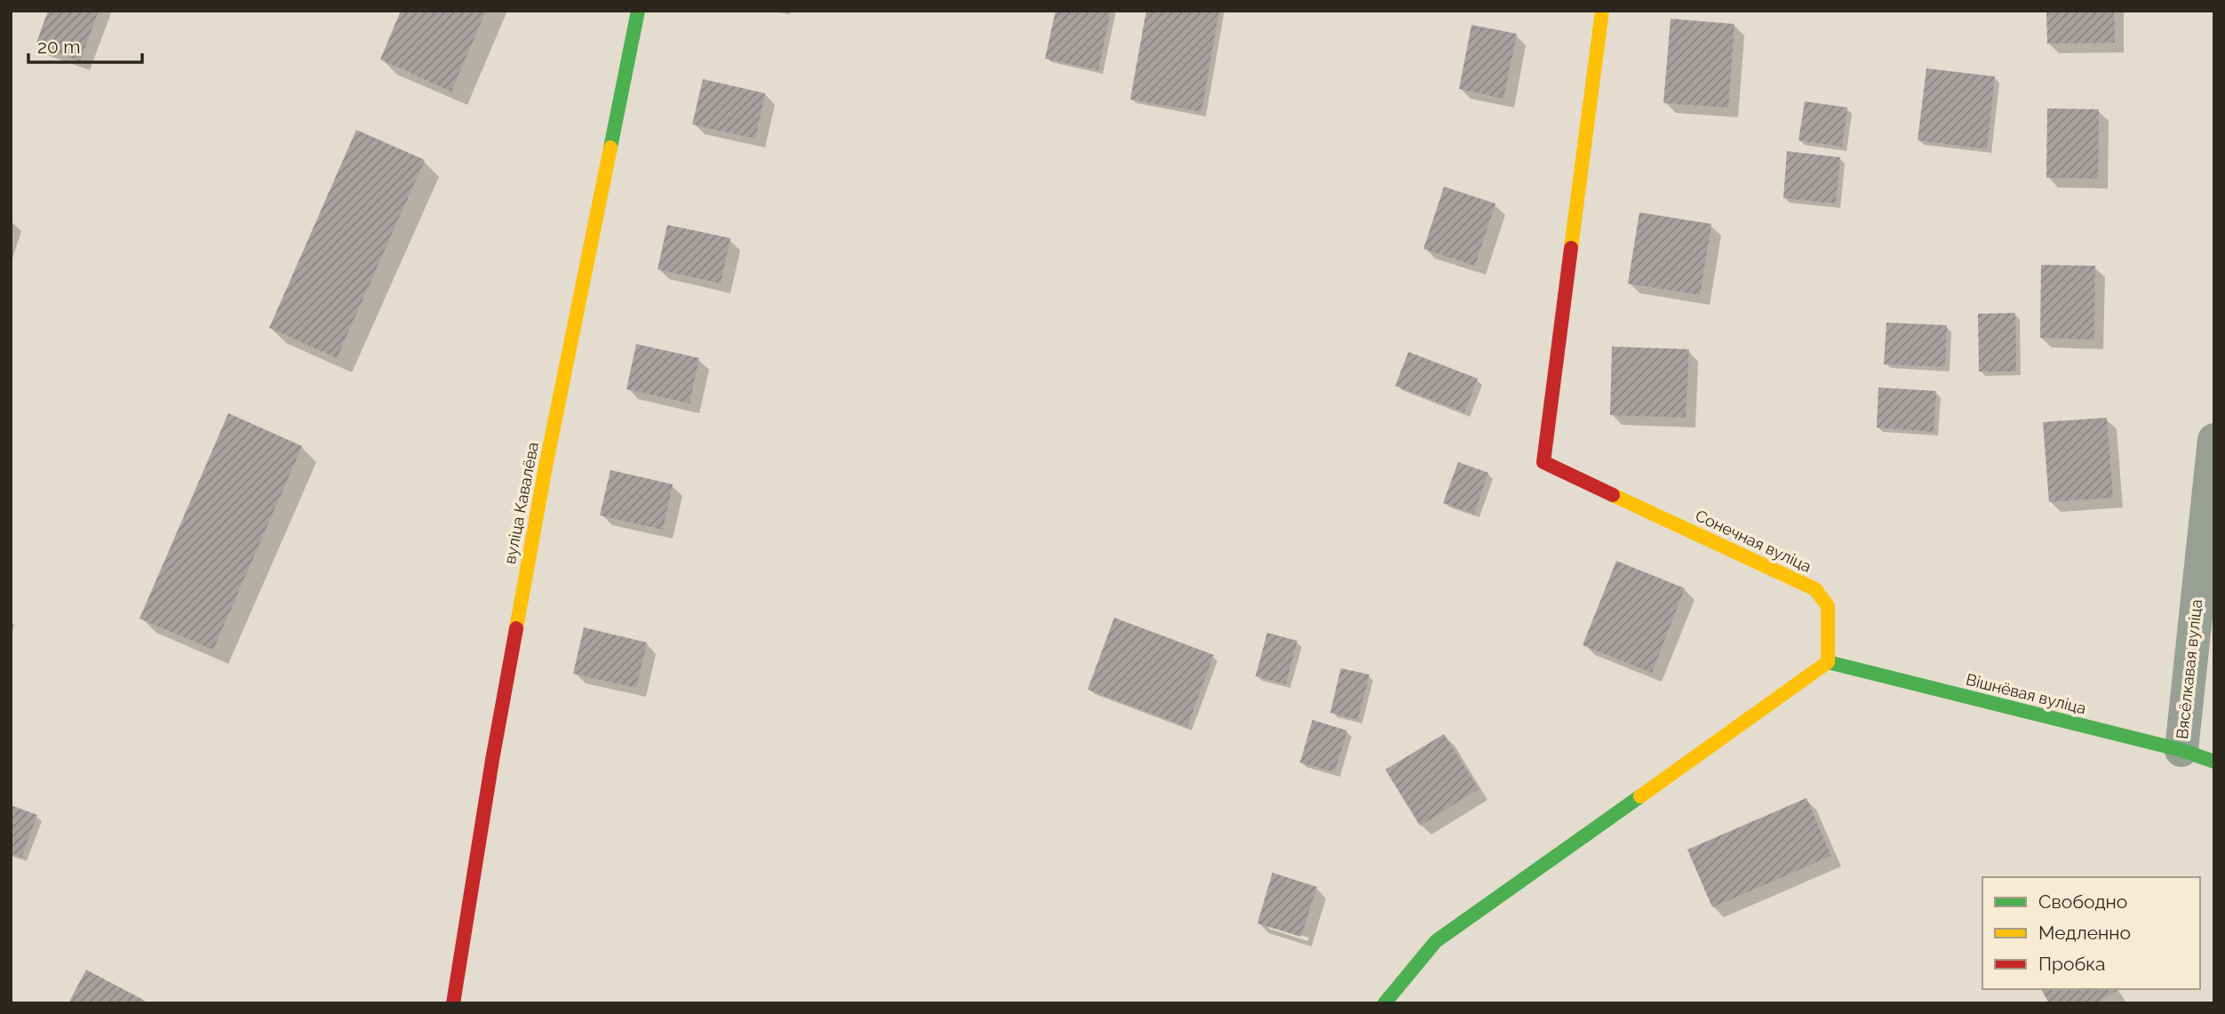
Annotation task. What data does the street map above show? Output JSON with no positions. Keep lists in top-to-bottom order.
{
  "streets": {
    "street": [
      "вуліца Кавалёва",
      "Сонечная вуліца",
      "Вясёлкавая вуліца",
      "Вішнёвая вуліца"
    ]
  },
  "crossings": [
    ["Сонечная вуліца", "Вішнёвая вуліца"],
    ["Вясёлкавая вуліца", "Вішнёвая вуліца"]
  ],
  "legend": ["Свободно", "Медленно", "Пробка"],
  "scale_bar": "20 m"
}
